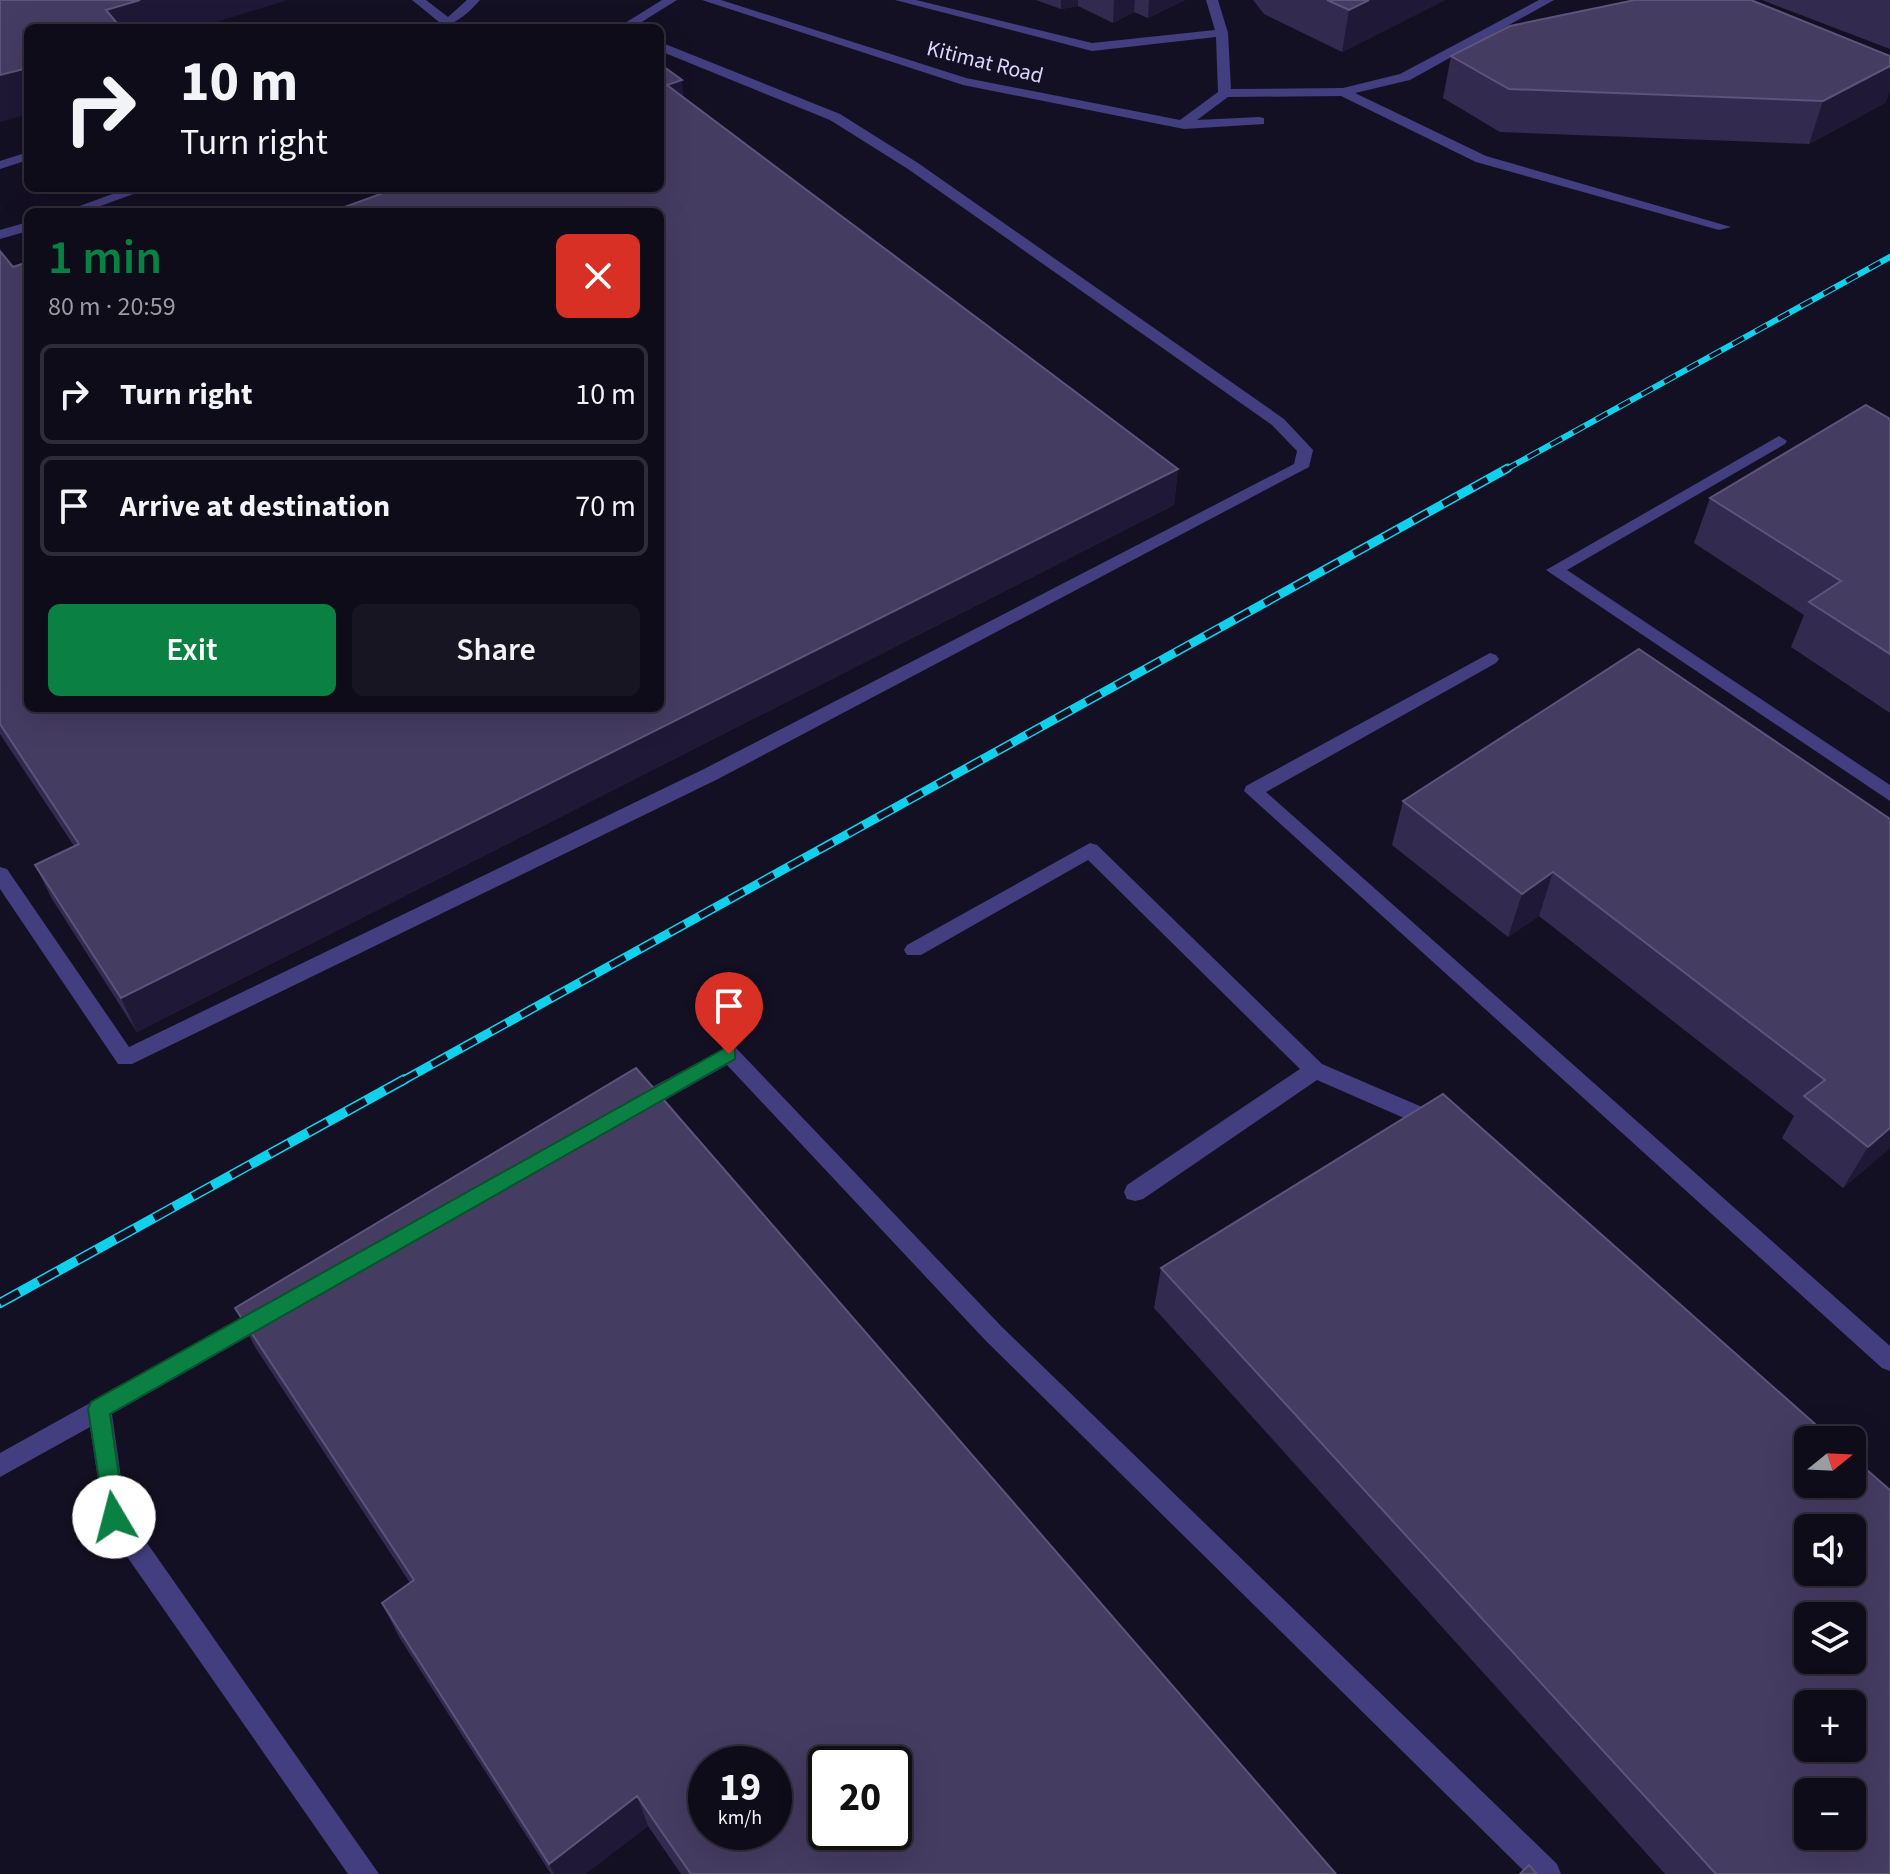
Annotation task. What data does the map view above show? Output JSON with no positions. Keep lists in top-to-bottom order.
{
  "streets": {
    "street": ["Kitimat Road"]
  },
  "north": "right",
  "page": {
    "turn": ["10 m", "Turn right"],
    "heading": ["1 min", "80 m · 20:59"],
    "list": [
      {
        "name": "Turn right",
        "value": "10 m"
      },
      {
        "name": "Arrive at destination",
        "value": "70 m"
      }
    ],
    "buttons": ["Exit", "Share"],
    "map_buttons": ["+", "−"],
    "speed": "19 km/h",
    "limit": "20"
  }
}
